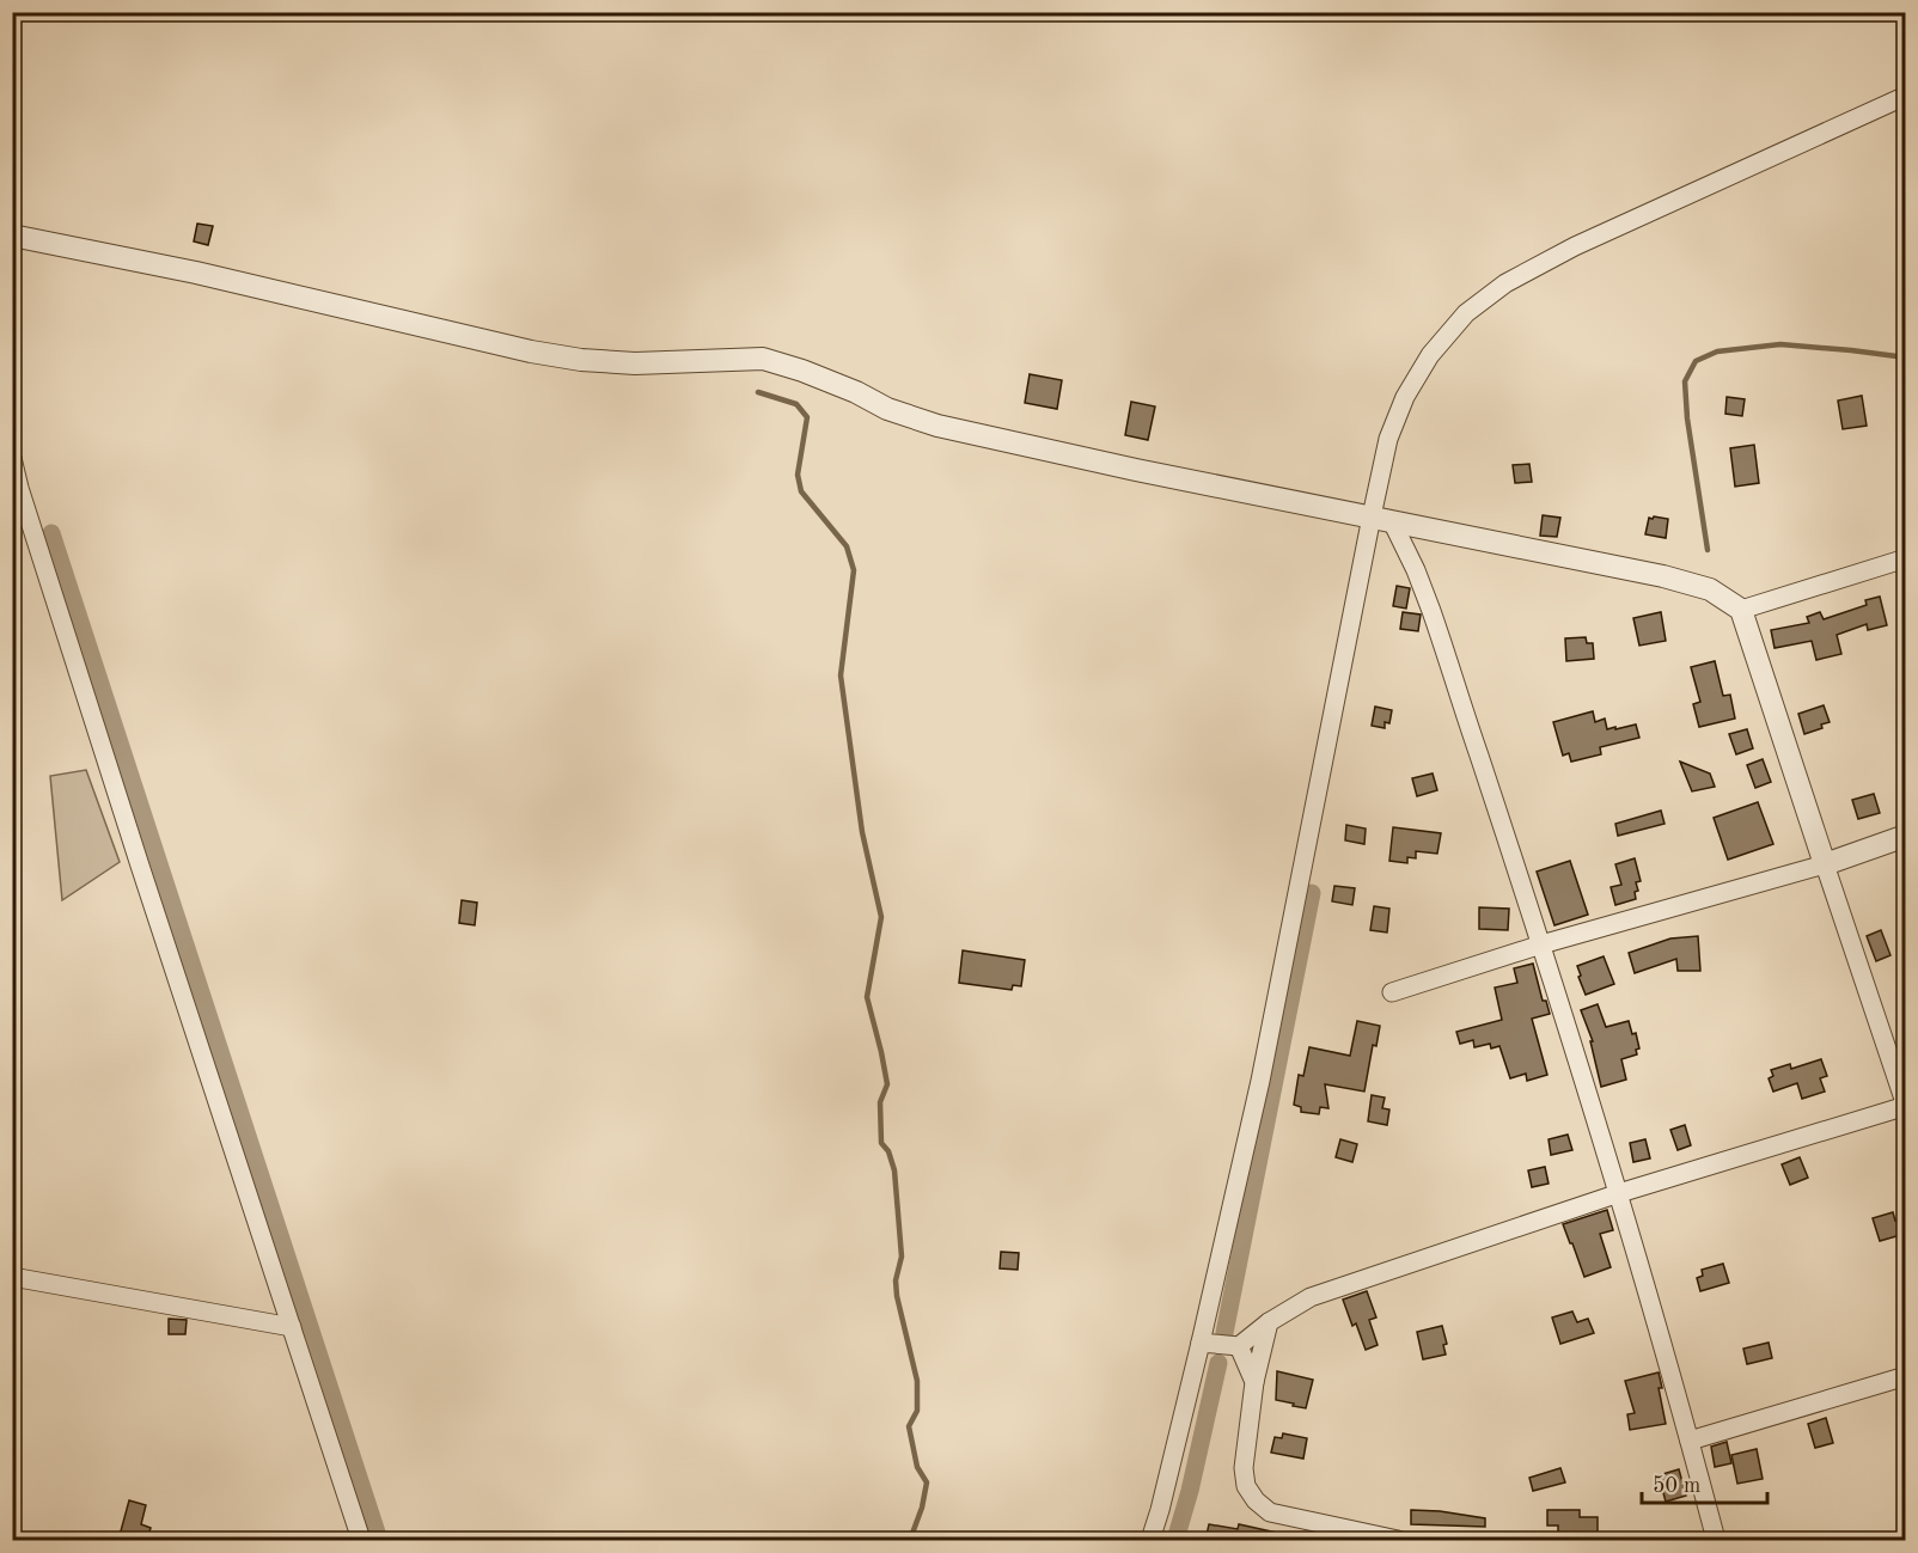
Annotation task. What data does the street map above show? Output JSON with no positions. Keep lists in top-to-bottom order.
{
  "scale_bar": "50 m"
}
